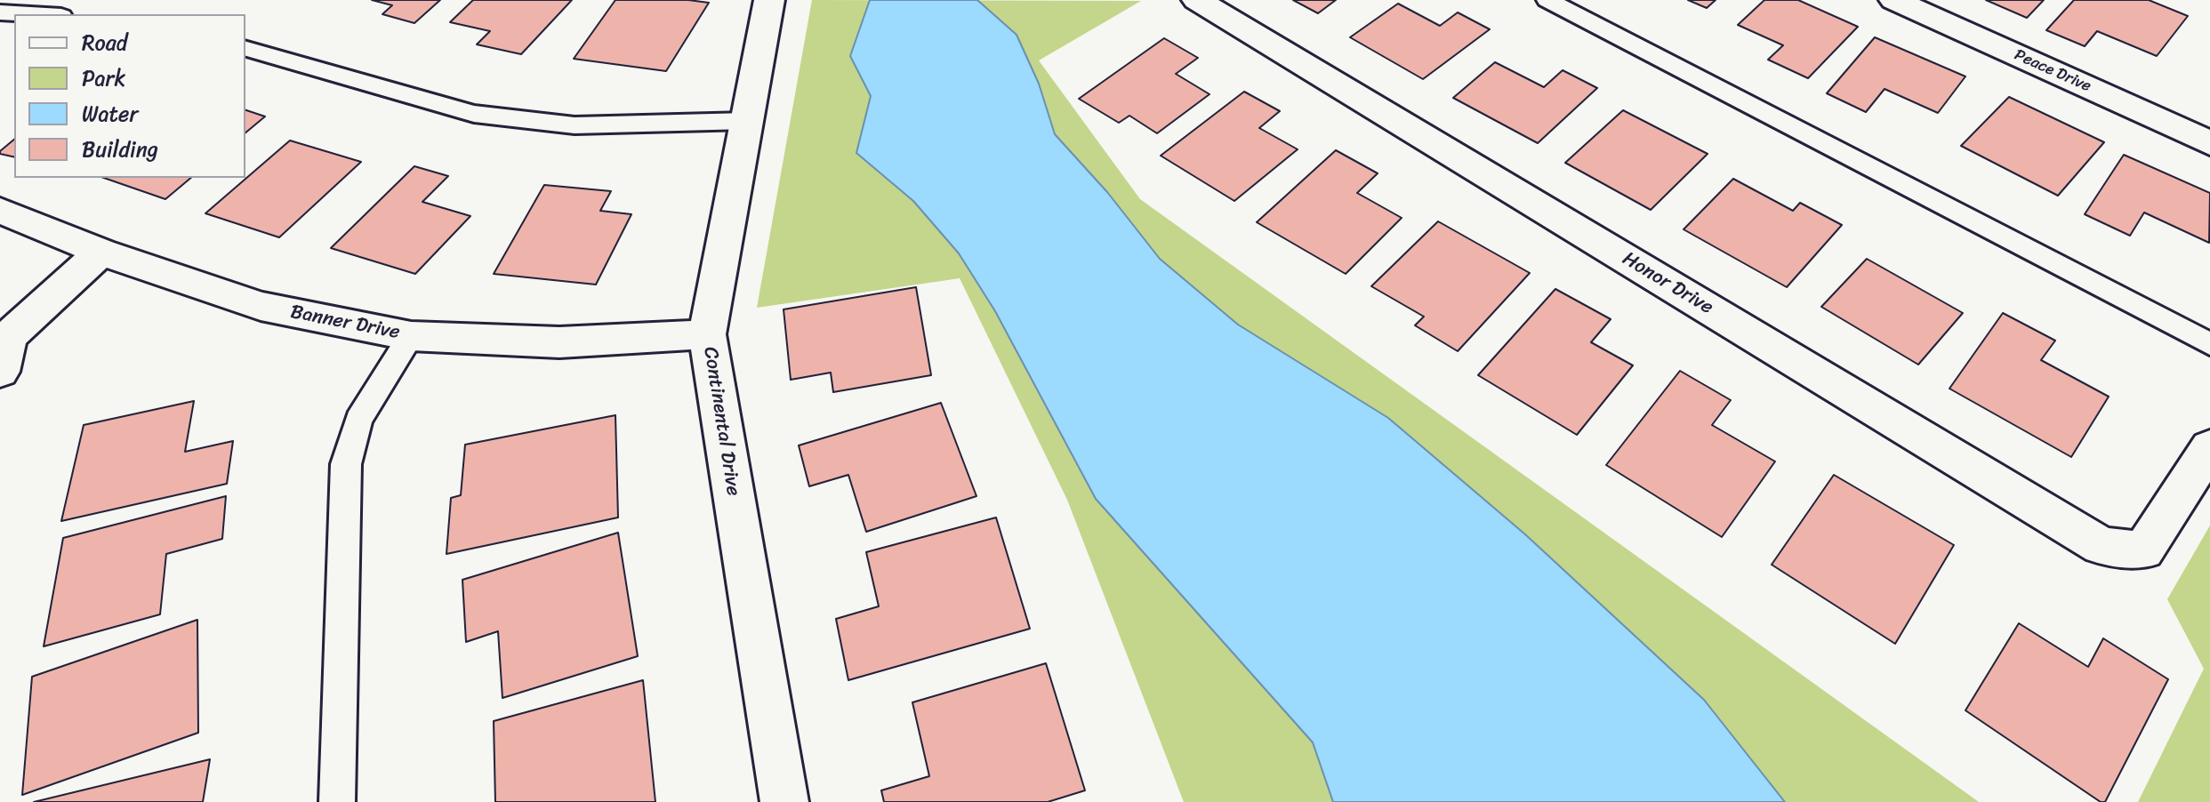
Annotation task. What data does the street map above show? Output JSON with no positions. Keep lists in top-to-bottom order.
{
  "streets": {
    "street": [
      "Peace Drive",
      "Honor Drive",
      "Banner Drive",
      "Continental Drive"
    ]
  },
  "crossings": [
    ["Banner Drive", "Continental Drive"]
  ],
  "legend": [
    "Road",
    "Park",
    "Water",
    "Building"
  ]
}
